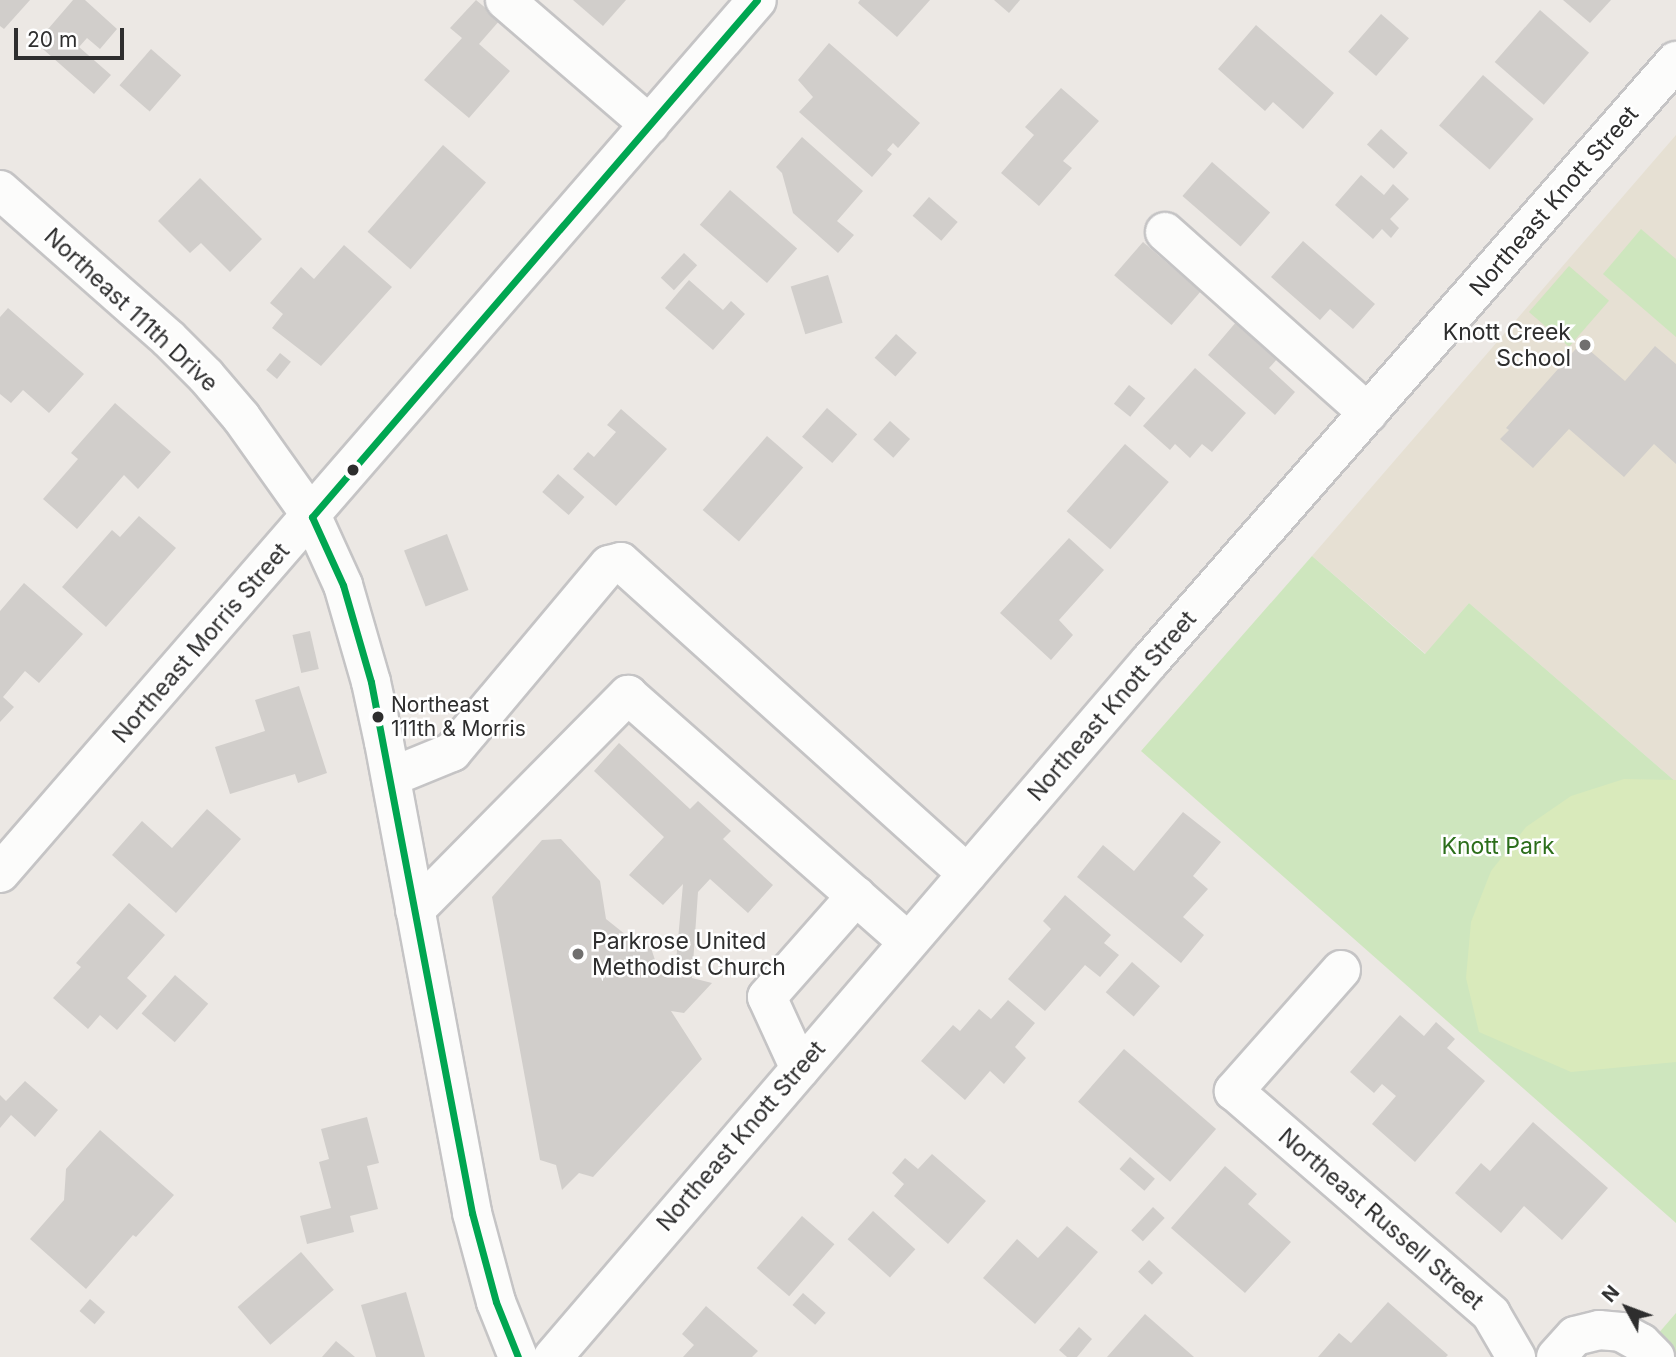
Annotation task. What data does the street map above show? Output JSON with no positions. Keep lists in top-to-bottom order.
{
  "streets": {
    "street": [
      "Northeast Knott Street",
      "Northeast 111th Drive",
      "Northeast Morris Street",
      "Northeast Russell Street"
    ]
  },
  "crossings": [
    ["Northeast 111th Drive", "Northeast Morris Street"]
  ],
  "parks": ["Knott Park"],
  "places": ["Knott Creek School", "Northeast 111th & Morris", "Parkrose United Methodist Church"],
  "scale_bar": "20 m",
  "north": "top left"
}
